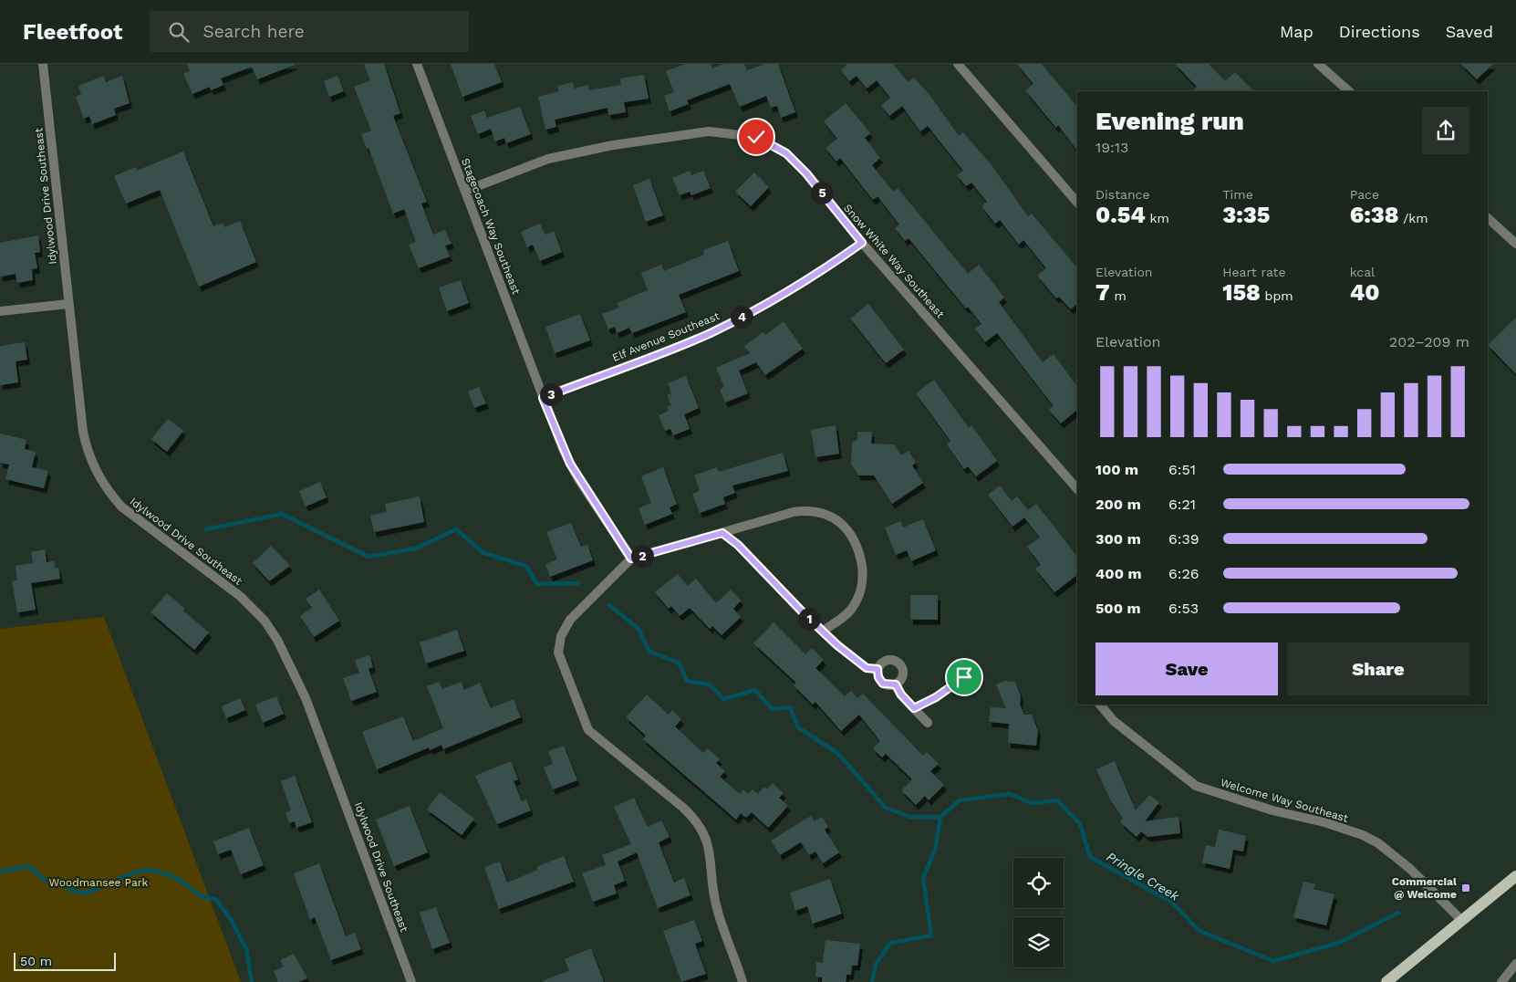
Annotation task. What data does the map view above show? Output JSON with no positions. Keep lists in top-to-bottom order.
{
  "streets": {
    "street": [
      "Idylwood Drive Southeast",
      "Stagecoach Way Southeast",
      "Snow White Way Southeast",
      "Elf Avenue Southeast",
      "Welcome Way Southeast"
    ]
  },
  "crossings": [
    ["Stagecoach Way Southeast", "Snow White Way Southeast"],
    ["Stagecoach Way Southeast", "Elf Avenue Southeast"],
    ["Snow White Way Southeast", "Elf Avenue Southeast"]
  ],
  "water": ["Pringle Creek"],
  "parks": ["Woodmansee Park"],
  "places": {
    "transit": ["Commercial @ Welcome"]
  },
  "scale_bar": "50 m",
  "page": {
    "header": "Fleetfoot",
    "search": "Search here",
    "nav": ["Map", "Directions", "Saved"],
    "heading": ["Evening run", "19:13"],
    "stats": [
      ["Distance", "0.54 km"],
      ["Time", "3:35"],
      ["Pace", "6:38 /km"],
      ["Elevation", "7 m"],
      ["Heart rate", "158 bpm"],
      ["kcal", "40"]
    ],
    "pins": [
      "5",
      "4",
      "3",
      "2",
      "1"
    ],
    "chart": ["Elevation", "202–209 m"],
    "list": [
      {
        "name": "100 m",
        "note": "6:51"
      },
      {
        "name": "200 m",
        "note": "6:21"
      },
      {
        "name": "300 m",
        "note": "6:39"
      },
      {
        "name": "400 m",
        "note": "6:26"
      },
      {
        "name": "500 m",
        "note": "6:53"
      }
    ],
    "buttons": ["Save", "Share"],
    "scale": "50 m"
  }
}
